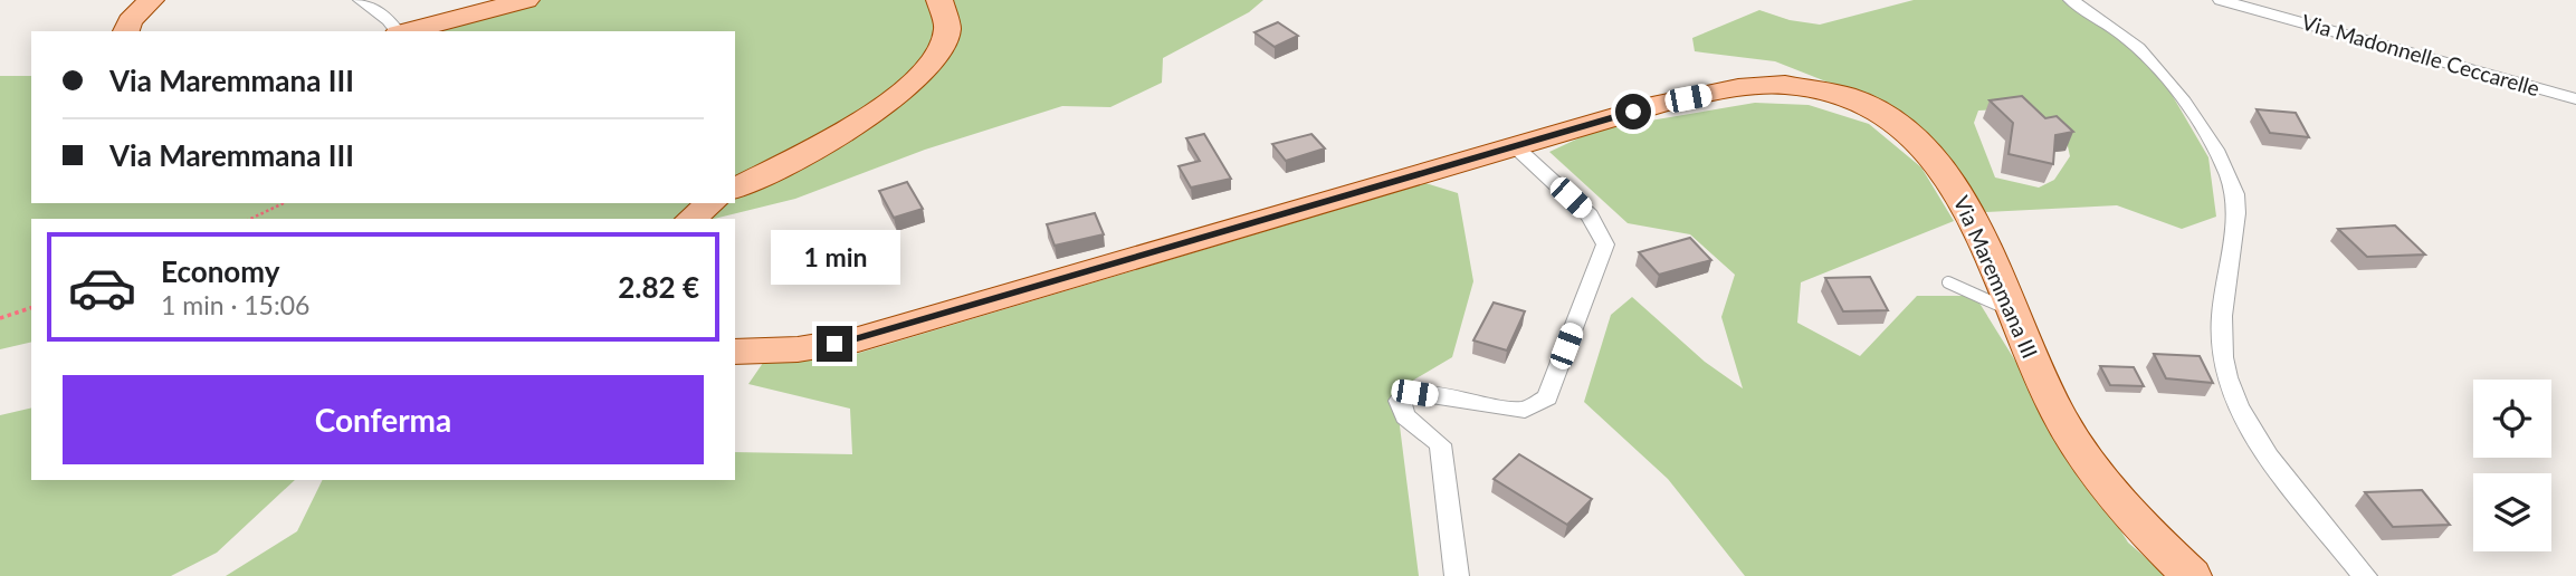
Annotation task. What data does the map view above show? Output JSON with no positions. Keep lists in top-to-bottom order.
{
  "streets": {
    "main road": ["Via Maremmana III"],
    "street": ["Via Madonnelle Ceccarelle"]
  },
  "page": {
    "banner": ["Via Maremmana III", "Via Maremmana III"],
    "bubble": "1 min",
    "list": [
      {
        "name": "Economy",
        "note": "1 min · 15:06",
        "value": "2.82 €"
      }
    ],
    "buttons": "Conferma"
  }
}
